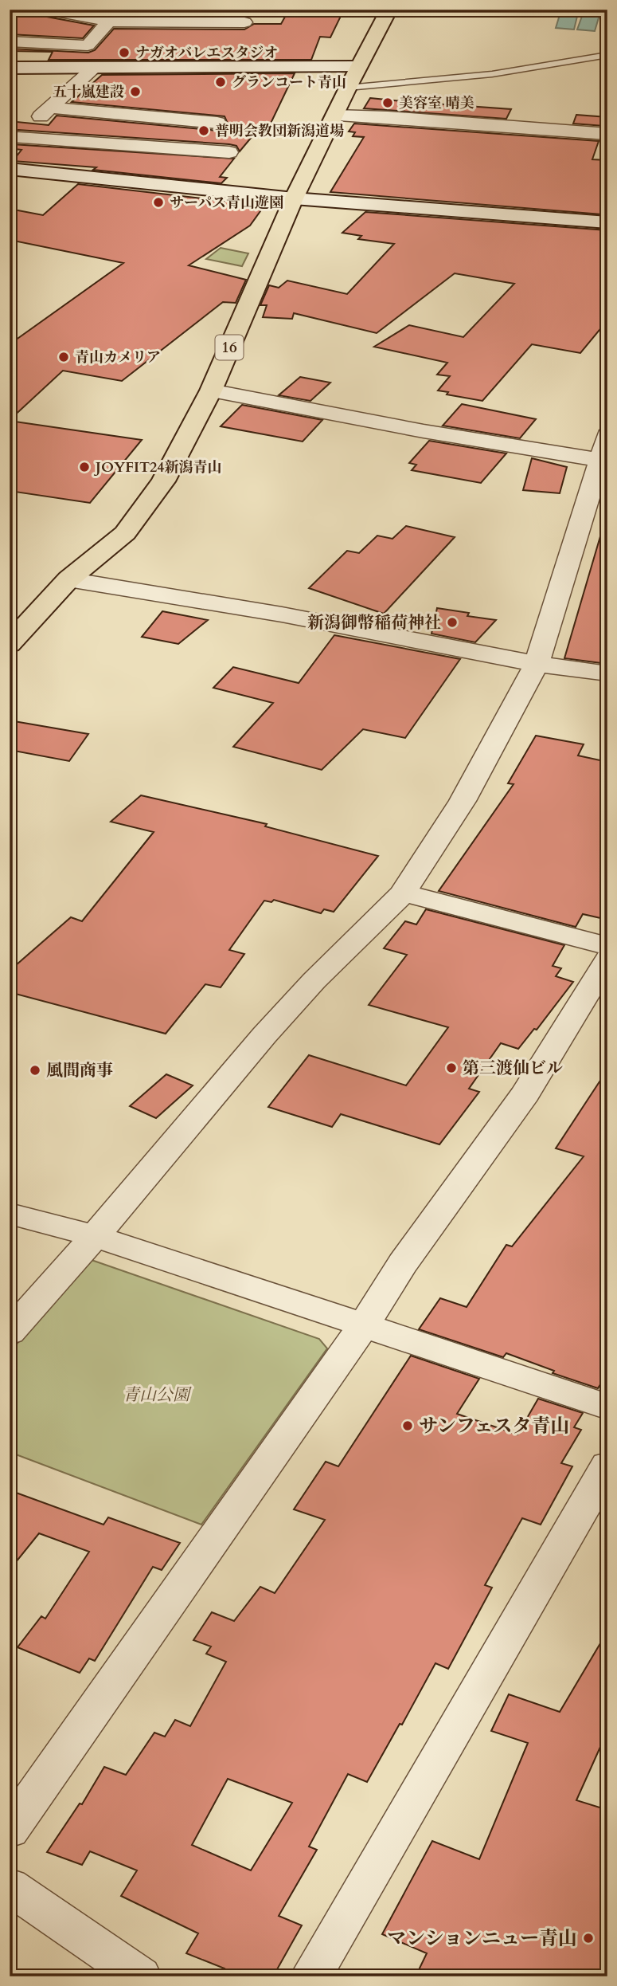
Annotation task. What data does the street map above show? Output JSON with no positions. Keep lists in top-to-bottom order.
{
  "streets": {
    "main road": ["16"]
  },
  "parks": ["青山公園"],
  "places": [
    "ナガオバレエスタジオ",
    "グランコート青山",
    "五十嵐建設",
    "美容室 晴美",
    "普明会教団新潟道場",
    "サーパス青山遊園",
    "青山カメリア",
    "JOYFIT24新潟青山",
    "新潟御幣稲荷神社",
    "第三渡仙ビル",
    "風間商事",
    "サンフェスタ青山",
    "マンションニュー青山"
  ]
}
